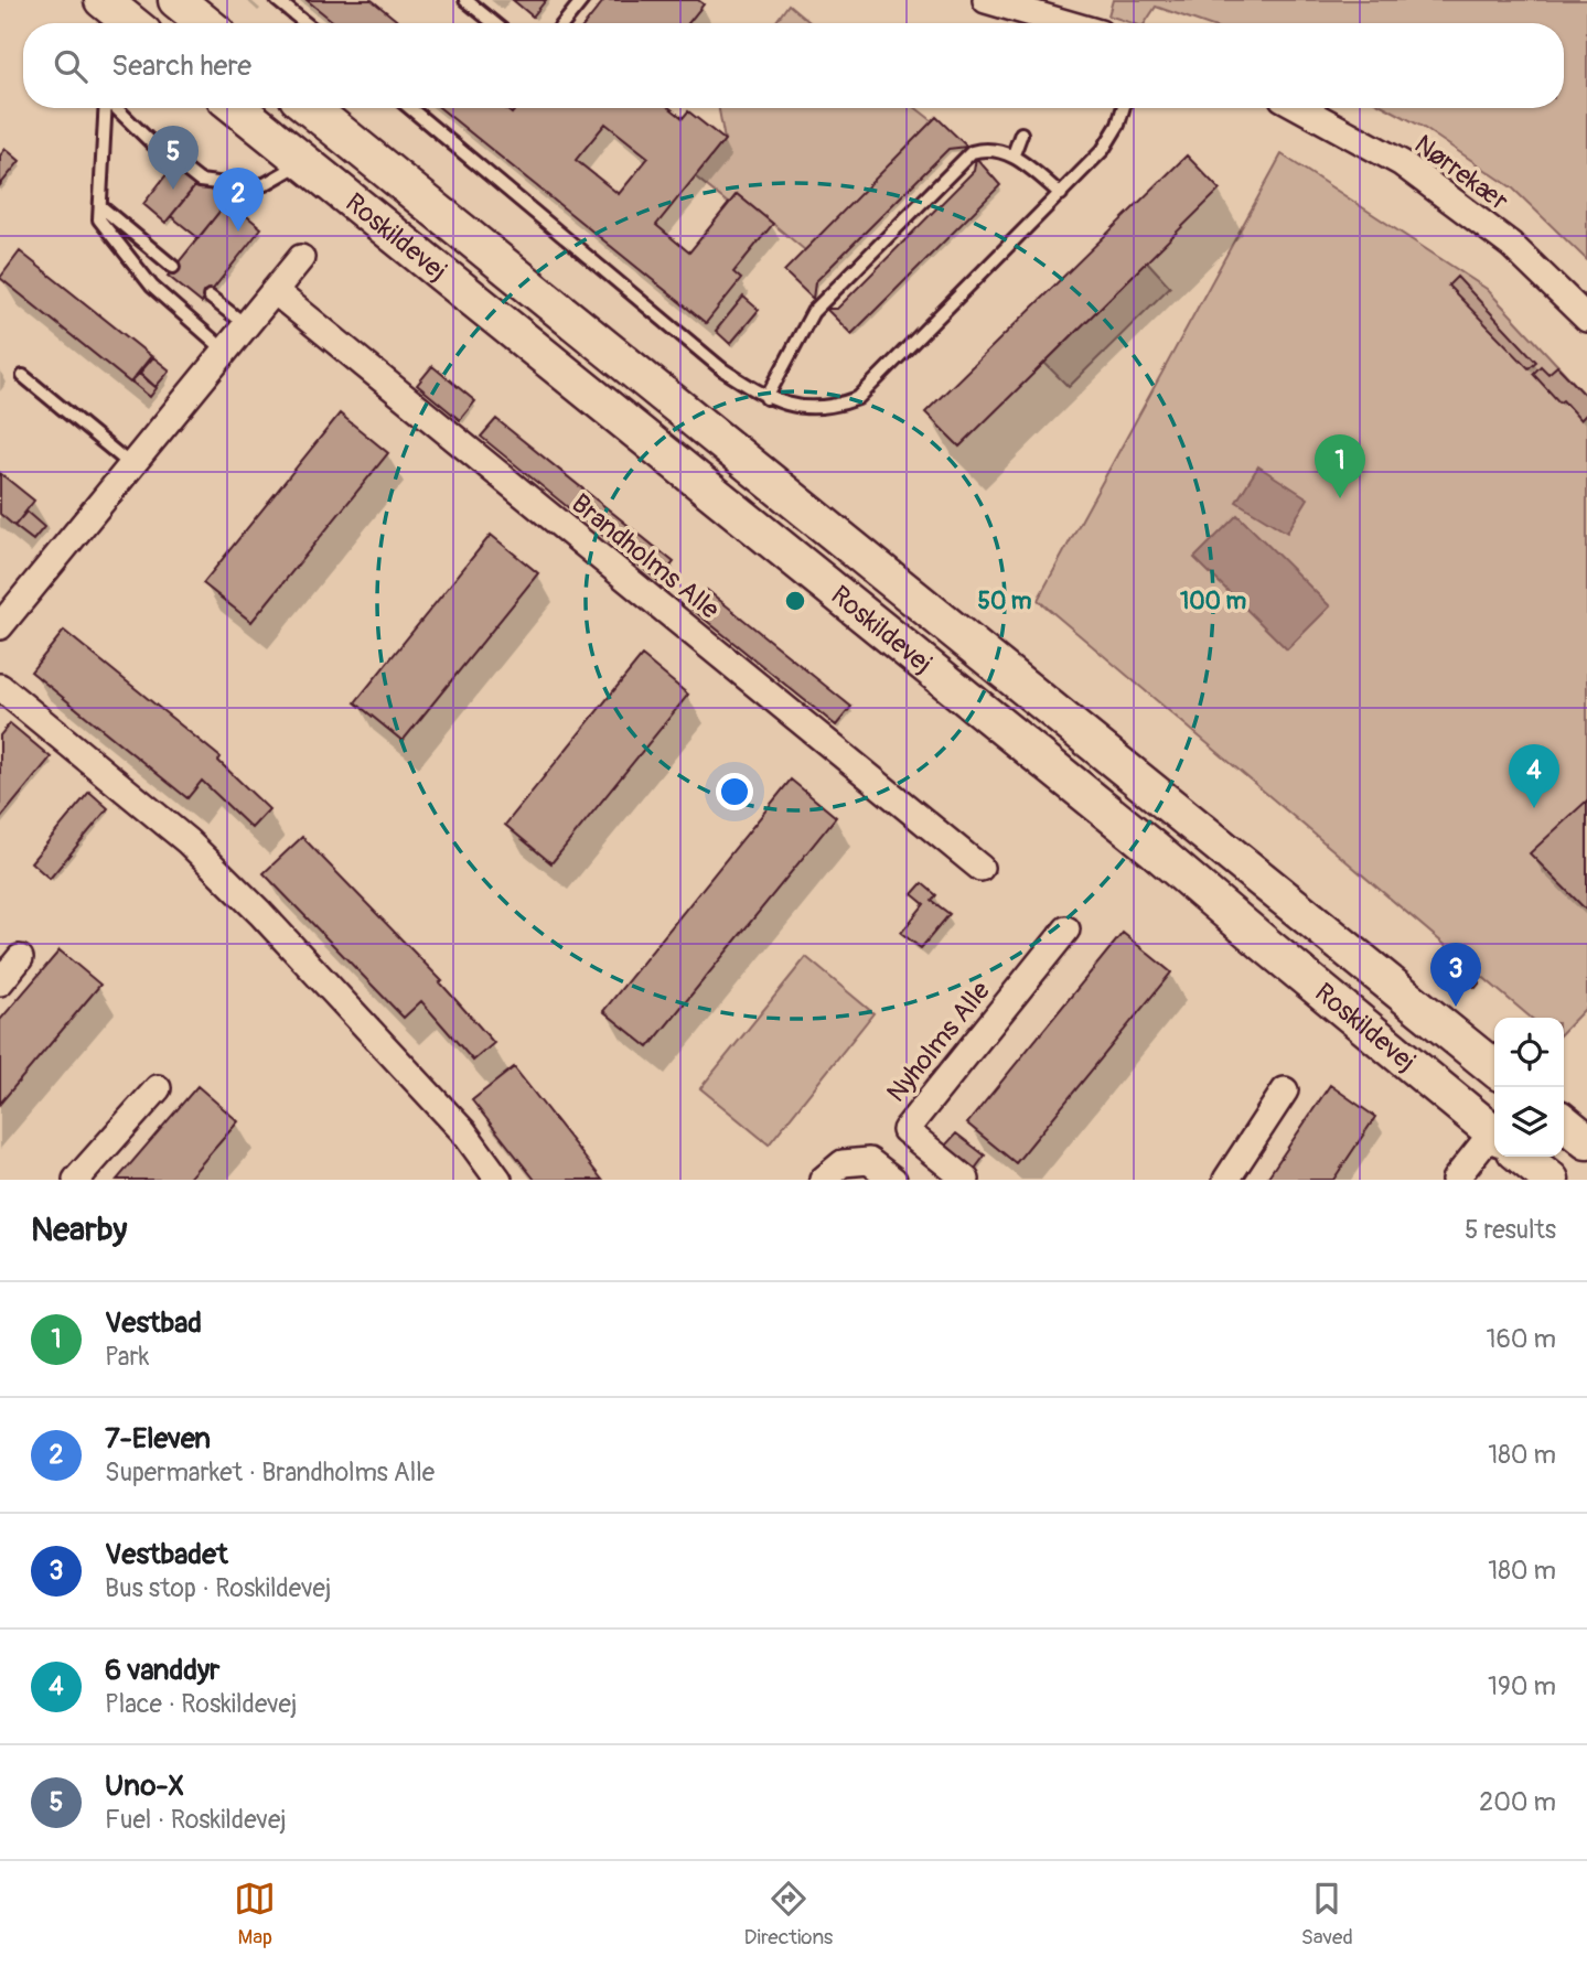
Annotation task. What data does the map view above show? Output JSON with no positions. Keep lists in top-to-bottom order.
{
  "streets": {
    "main road": ["Roskildevej"],
    "street": ["Nørrekær", "Brandholms Alle", "Nyholms Alle"]
  },
  "page": {
    "search": "Search here",
    "pins": [
      "5",
      "2",
      "1",
      "4",
      "3"
    ],
    "heading": ["Nearby", "5 results"],
    "list": [
      {
        "mark": "1",
        "name": "Vestbad",
        "note": "Park",
        "value": "160 m"
      },
      {
        "mark": "2",
        "name": "7-Eleven",
        "note": "Supermarket · Brandholms Alle",
        "value": "180 m"
      },
      {
        "mark": "3",
        "name": "Vestbadet",
        "note": "Bus stop · Roskildevej",
        "value": "180 m"
      },
      {
        "mark": "4",
        "name": "6 vanddyr",
        "note": "Place · Roskildevej",
        "value": "190 m"
      },
      {
        "mark": "5",
        "name": "Uno-X",
        "note": "Fuel · Roskildevej",
        "value": "200 m"
      }
    ],
    "nav": ["Map", "Directions", "Saved"]
  },
  "rings": ["50 m", "100 m"]
}
